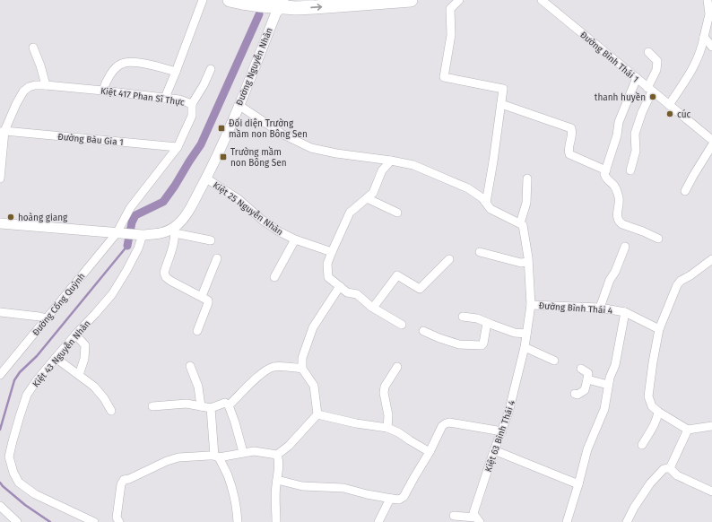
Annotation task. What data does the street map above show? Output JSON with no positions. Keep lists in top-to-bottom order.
{
  "streets": {
    "street": [
      "Đường Bình Thái 1",
      "Đường Nguyễn Nhàn",
      "Kiệt 417 Phan Sĩ Thực",
      "Đường Bàu Gia 1",
      "Kiệt 25 Nguyễn Nhàn",
      "Đường Cống Quỳnh",
      "Đường Bình Thái 4",
      "Kiệt 43 Nguyễn Nhàn",
      "Kiệt 63 Bình Thái 4"
    ]
  },
  "crossings": [
    ["Đường Nguyễn Nhàn", "Kiệt 417 Phan Sĩ Thực"],
    ["Đường Nguyễn Nhàn", "Kiệt 25 Nguyễn Nhàn"],
    ["Đường Nguyễn Nhàn", "Đường Cống Quỳnh"],
    ["Đường Nguyễn Nhàn", "Kiệt 43 Nguyễn Nhàn"],
    ["Kiệt 417 Phan Sĩ Thực", "Đường Bàu Gia 1"],
    ["Kiệt 417 Phan Sĩ Thực", "Đường Cống Quỳnh"],
    ["Đường Bình Thái 4", "Kiệt 63 Bình Thái 4"]
  ],
  "places": {
    "other": ["thanh huyền", "cúc", "hoàng giang"],
    "transit": ["Đối diện Trường mầm non Bông Sen", "Trường mầm non Bông Sen"]
  }
}
